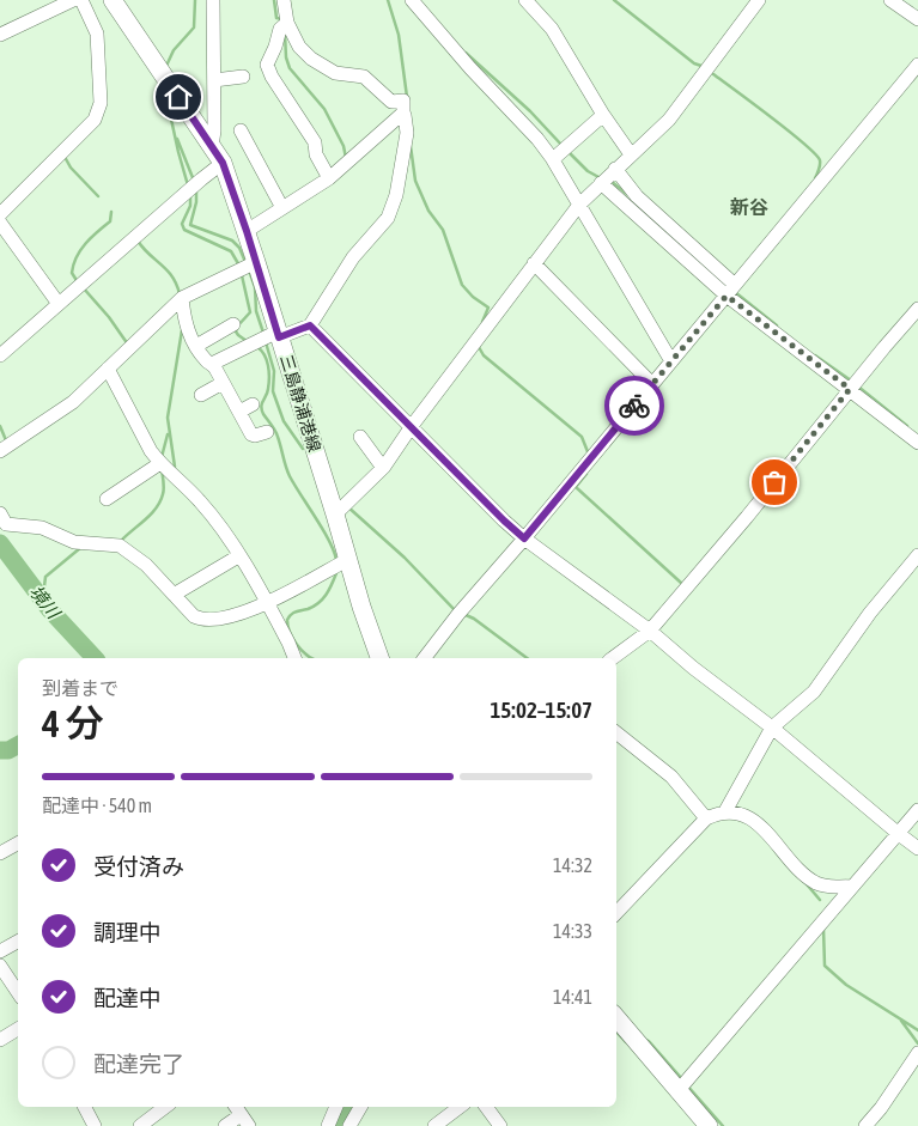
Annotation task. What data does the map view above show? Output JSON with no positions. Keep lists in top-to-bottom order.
{
  "streets": {
    "main road": ["三島静浦港線"]
  },
  "districts": ["新谷"],
  "water": ["境川"],
  "page": {
    "heading": ["4 分", "到着まで", "15:02–15:07"],
    "bar": "配達中 · 540 m",
    "list": [
      ["受付済み", "14:32"],
      ["調理中", "14:33"],
      ["配達中", "14:41"],
      "配達完了"
    ]
  }
}
